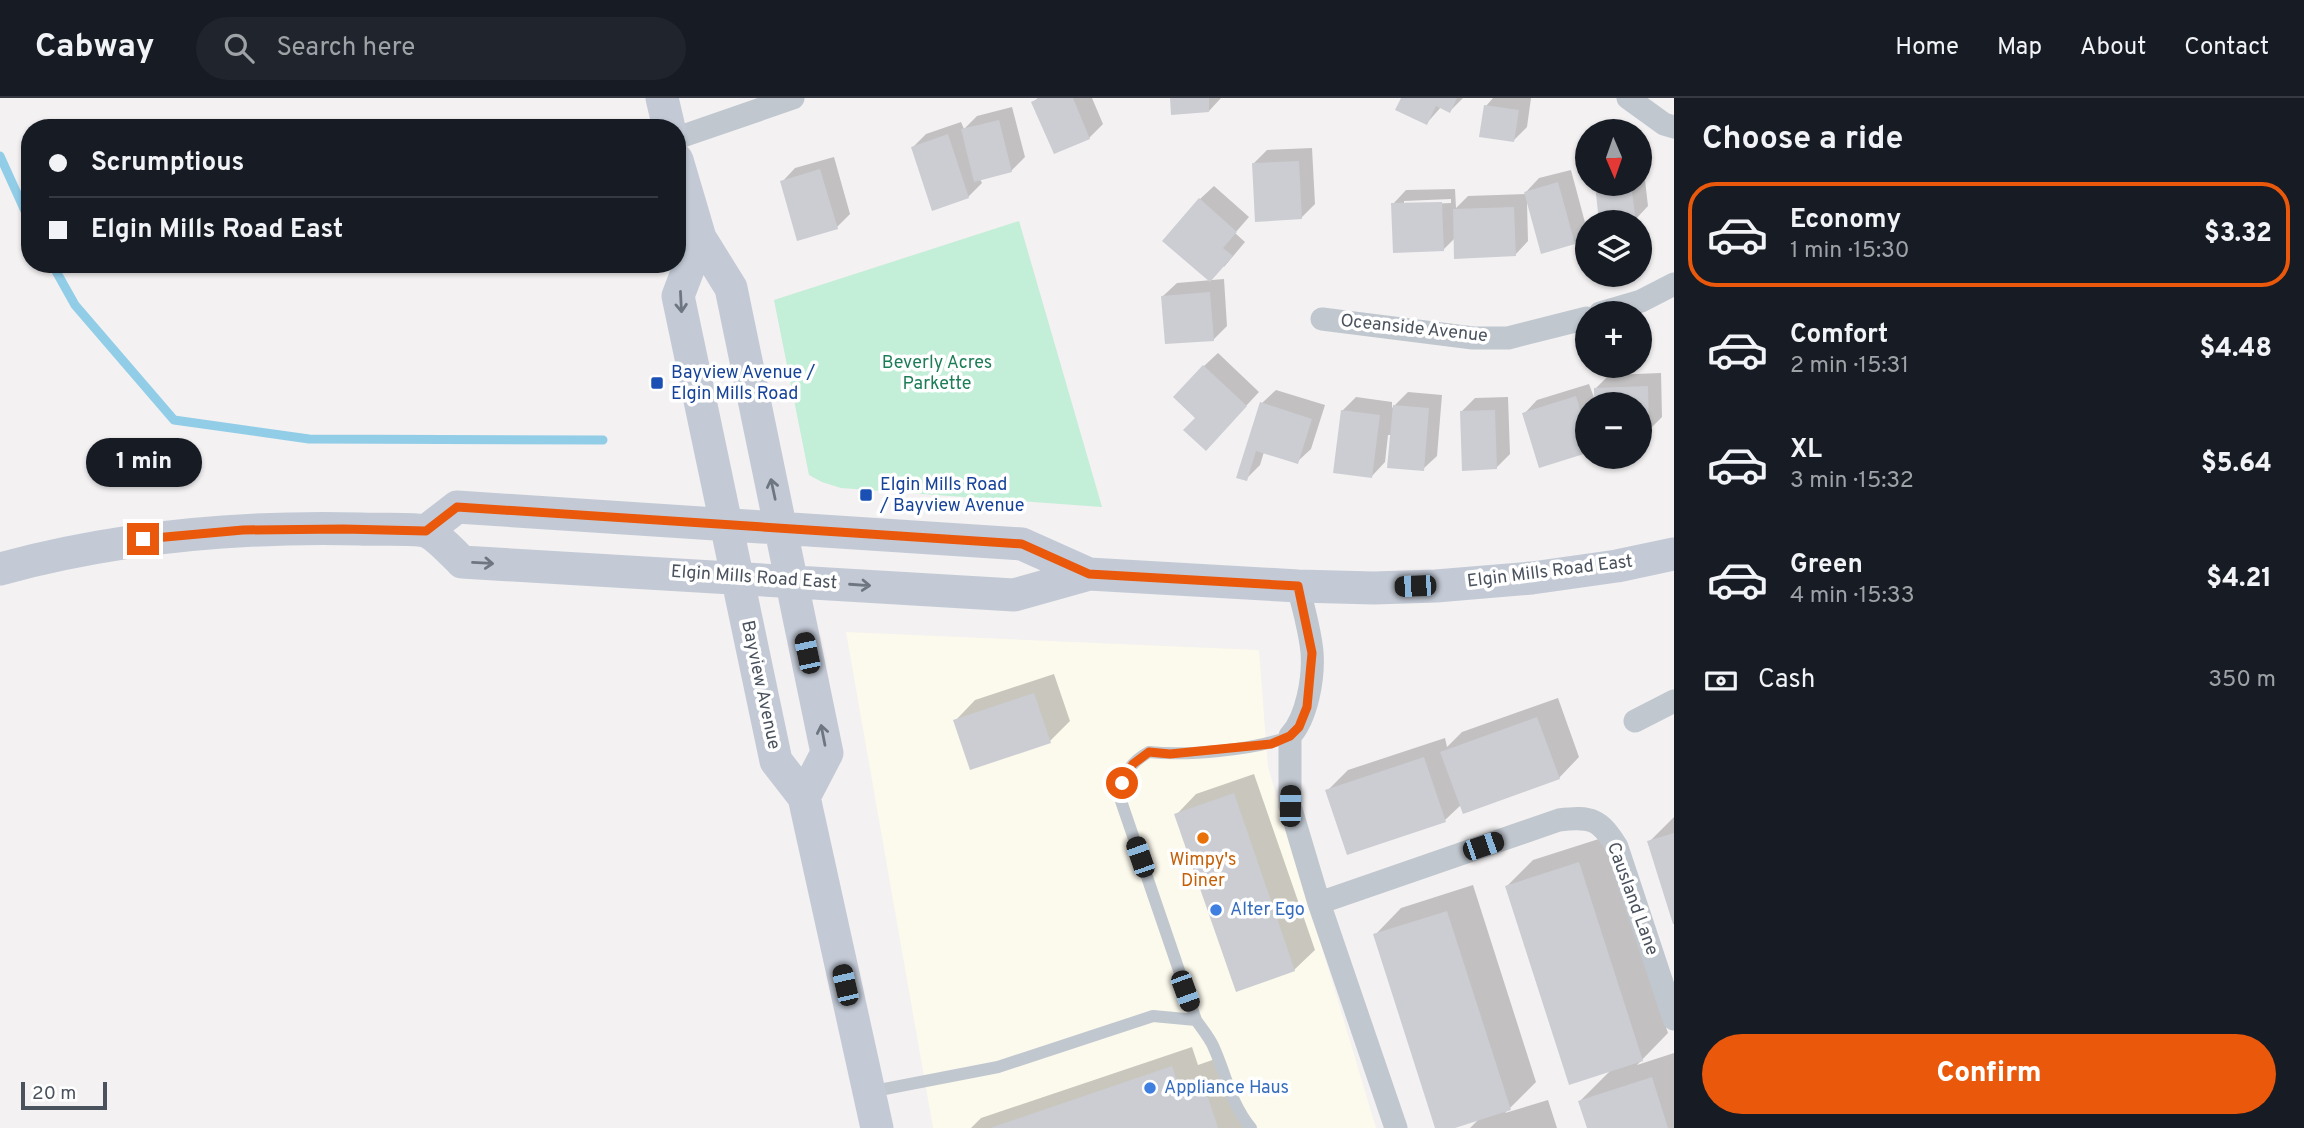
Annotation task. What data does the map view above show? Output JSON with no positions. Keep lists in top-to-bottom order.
{
  "streets": {
    "main road": ["Elgin Mills Road East", "Bayview Avenue"],
    "street": ["Oceanside Avenue", "Causland Lane"]
  },
  "crossings": [
    ["Elgin Mills Road East", "Bayview Avenue"]
  ],
  "parks": ["Beverly Acres Parkette"],
  "places": {
    "transit": ["Bayview Avenue / Elgin Mills Road", "Elgin Mills Road / Bayview Avenue"],
    "other": ["Wimpy's Diner", "Alter Ego", "Appliance Haus"]
  },
  "scale_bar": "20 m",
  "north": "bottom",
  "page": {
    "header": "Cabway",
    "search": "Search here",
    "nav": [
      "Home",
      "Map",
      "About",
      "Contact"
    ],
    "heading": "Choose a ride",
    "map_buttons": ["+", "−"],
    "banner": ["Scrumptious", "Elgin Mills Road East"],
    "list": [
      {
        "name": "Economy",
        "note": "1 min · 15:30",
        "value": "$3.32"
      },
      {
        "name": "Comfort",
        "note": "2 min · 15:31",
        "value": "$4.48"
      },
      {
        "name": "XL",
        "note": "3 min · 15:32",
        "value": "$5.64"
      },
      {
        "name": "Green",
        "note": "4 min · 15:33",
        "value": "$4.21"
      }
    ],
    "bubble": "1 min",
    "pay": ["Cash", "350 m"],
    "buttons": "Confirm",
    "scale": "20 m"
  }
}
